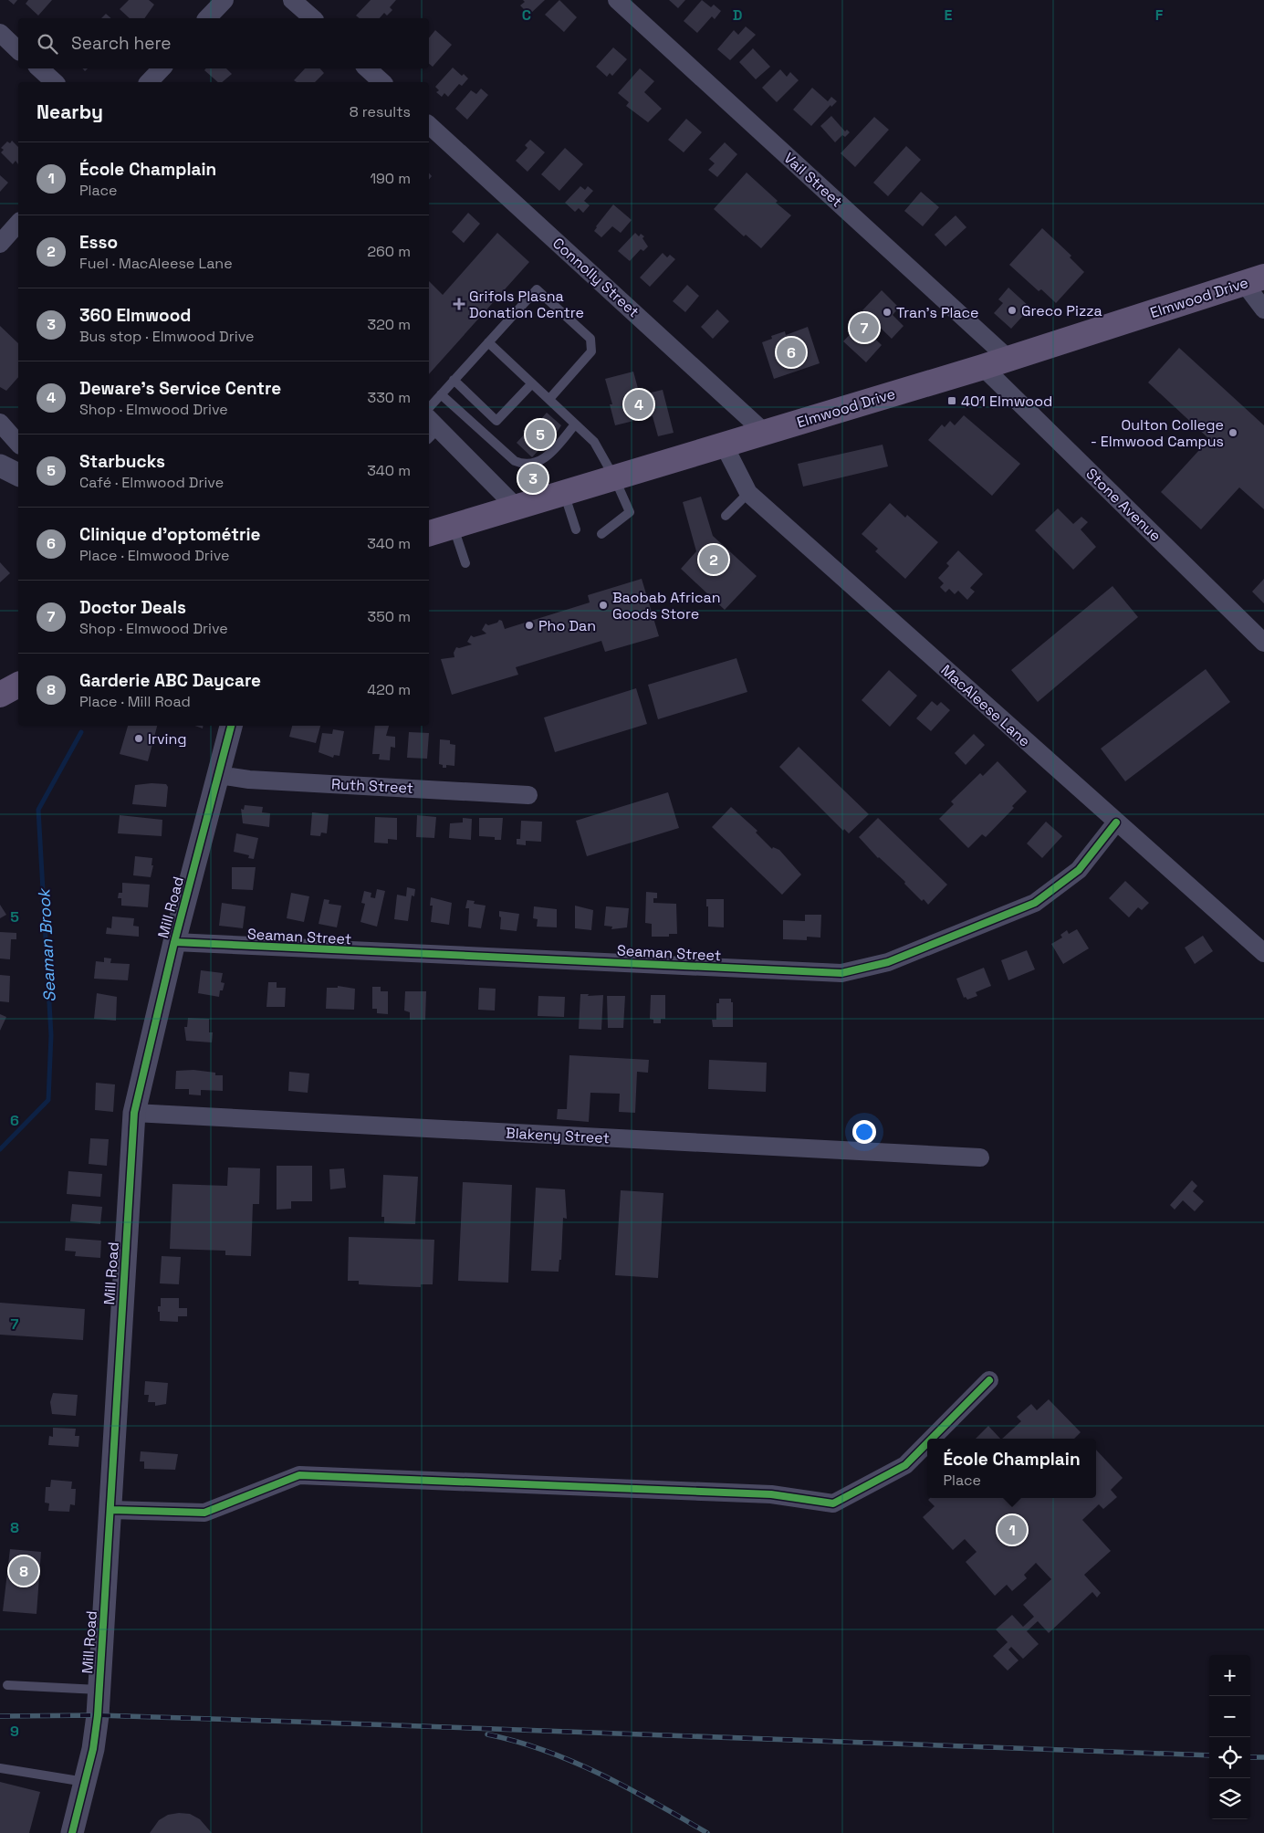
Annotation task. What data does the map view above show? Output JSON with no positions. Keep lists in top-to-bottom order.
{
  "streets": {
    "main road": ["Elmwood Drive"],
    "street": [
      "Vail Street",
      "Connolly Street",
      "Stone Avenue",
      "MacAleese Lane",
      "Ruth Street",
      "Mill Road",
      "Seaman Street",
      "Blakeny Street"
    ]
  },
  "crossings": [
    ["Vail Street", "Elmwood Drive"],
    ["Connolly Street", "Elmwood Drive"],
    ["Elmwood Drive", "Stone Avenue"],
    ["Elmwood Drive", "MacAleese Lane"],
    ["MacAleese Lane", "Seaman Street"],
    ["Ruth Street", "Mill Road"],
    ["Mill Road", "Seaman Street"],
    ["Mill Road", "Blakeny Street"]
  ],
  "water": ["Seaman Brook"],
  "places": {
    "health": ["Grifols Plasna Donation Centre"],
    "other": [
      "Greco Pizza",
      "Tran's Place",
      "Oulton College - Elmwood Campus",
      "Baobab African Goods Store",
      "Pho Dan",
      "Irving"
    ],
    "transit": ["401 Elmwood"]
  },
  "page": {
    "search": "Search here",
    "heading": ["Nearby", "8 results"],
    "list": [
      {
        "mark": "1",
        "name": "École Champlain",
        "note": "Place",
        "value": "190 m"
      },
      {
        "mark": "2",
        "name": "Esso",
        "note": "Fuel · MacAleese Lane",
        "value": "260 m"
      },
      {
        "mark": "3",
        "name": "360 Elmwood",
        "note": "Bus stop · Elmwood Drive",
        "value": "320 m"
      },
      {
        "mark": "4",
        "name": "Deware's Service Centre",
        "note": "Shop · Elmwood Drive",
        "value": "330 m"
      },
      {
        "mark": "5",
        "name": "Starbucks",
        "note": "Café · Elmwood Drive",
        "value": "340 m"
      },
      {
        "mark": "6",
        "name": "Clinique d'optométrie",
        "note": "Place · Elmwood Drive",
        "value": "340 m"
      },
      {
        "mark": "7",
        "name": "Doctor Deals",
        "note": "Shop · Elmwood Drive",
        "value": "350 m"
      },
      {
        "mark": "8",
        "name": "Garderie ABC Daycare",
        "note": "Place · Mill Road",
        "value": "420 m"
      }
    ],
    "pins": [
      "7",
      "6",
      "4",
      "5",
      "3",
      "2",
      "1",
      "8"
    ],
    "popup": ["École Champlain", "Place"],
    "map_buttons": ["+", "−"]
  },
  "grid": {
    "columns": [
      "C",
      "D",
      "E",
      "F"
    ],
    "rows": [
      "5",
      "6",
      "7",
      "8",
      "9"
    ]
  }
}
